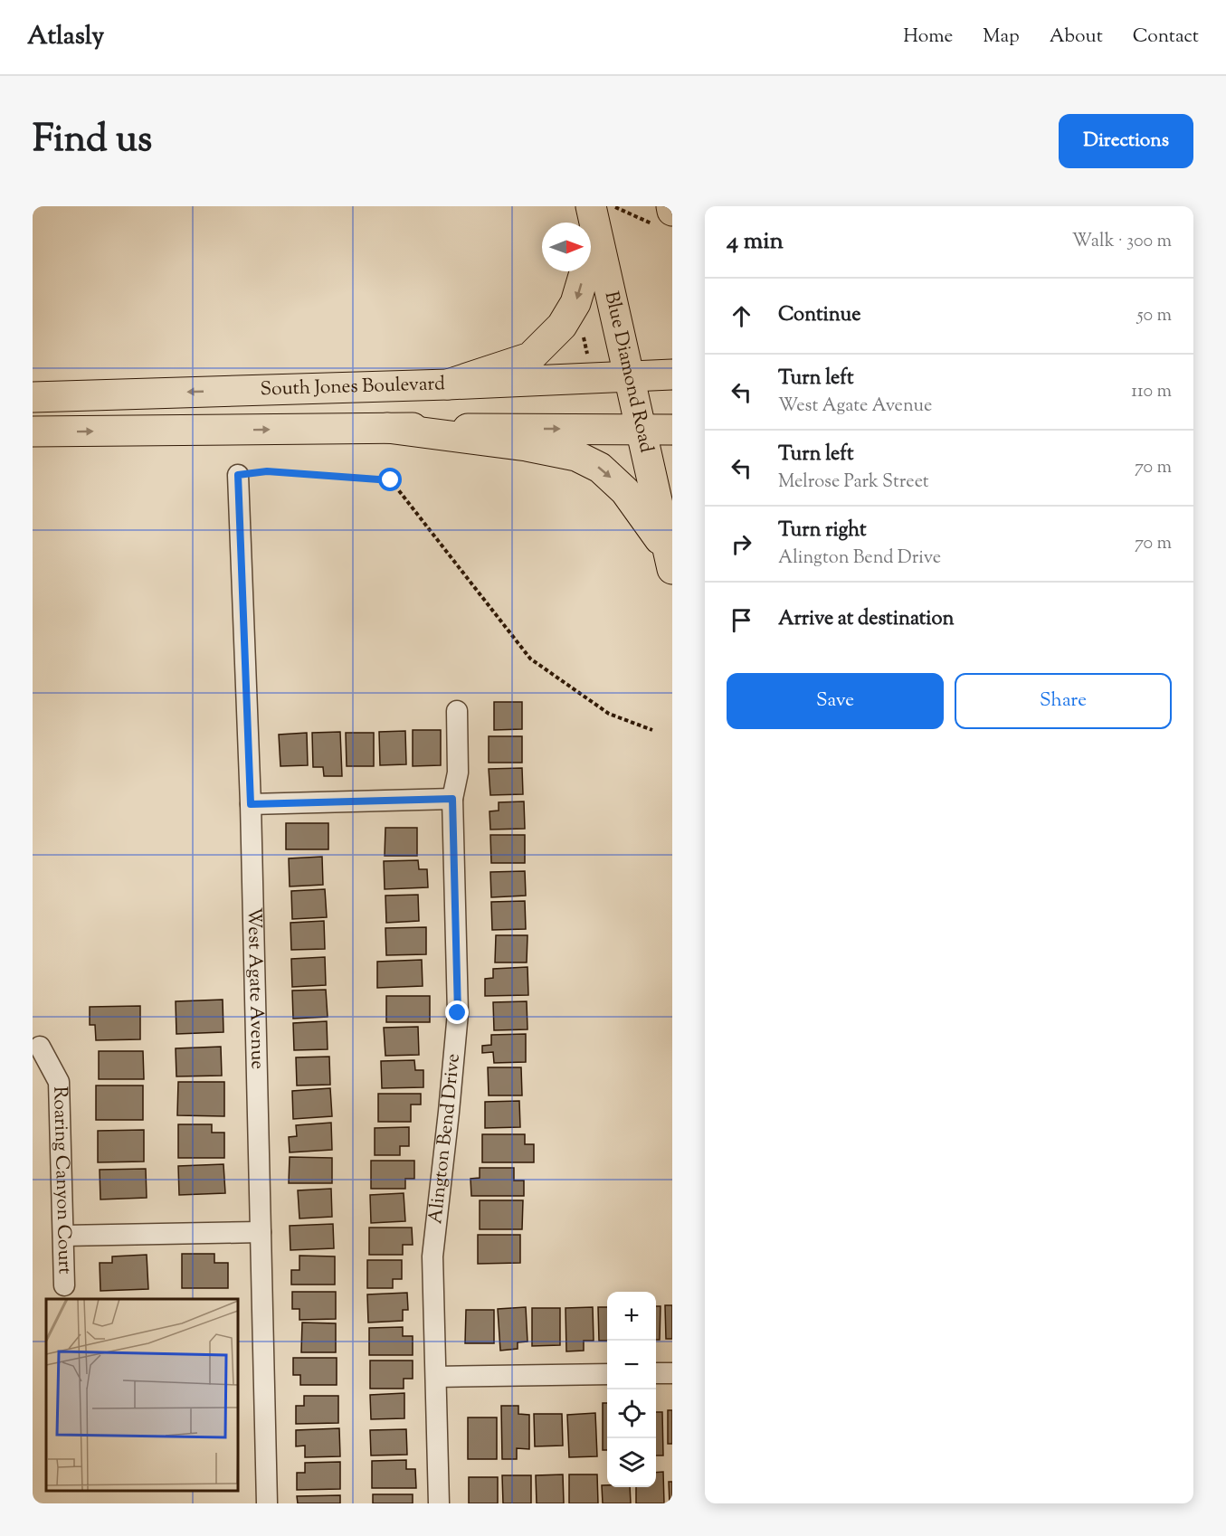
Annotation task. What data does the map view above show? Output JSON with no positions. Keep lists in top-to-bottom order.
{
  "streets": {
    "main road": ["Blue Diamond Road", "South Jones Boulevard"],
    "street": ["West Agate Avenue", "Alington Bend Drive", "Roaring Canyon Court"]
  },
  "crossings": [
    ["Blue Diamond Road", "South Jones Boulevard"]
  ],
  "north": "right",
  "page": {
    "header": "Atlasly",
    "nav": [
      "Home",
      "Map",
      "About",
      "Contact"
    ],
    "title": "Find us",
    "buttons": [
      "Directions",
      ["Save", "Share"]
    ],
    "heading": ["4 min", "Walk · 300 m"],
    "list": [
      ["Continue", "50 m"],
      ["Turn left", "West Agate Avenue", "110 m"],
      ["Turn left", "Melrose Park Street", "70 m"],
      ["Turn right", "Alington Bend Drive", "70 m"],
      "Arrive at destination"
    ],
    "map_buttons": ["+", "−"]
  }
}
